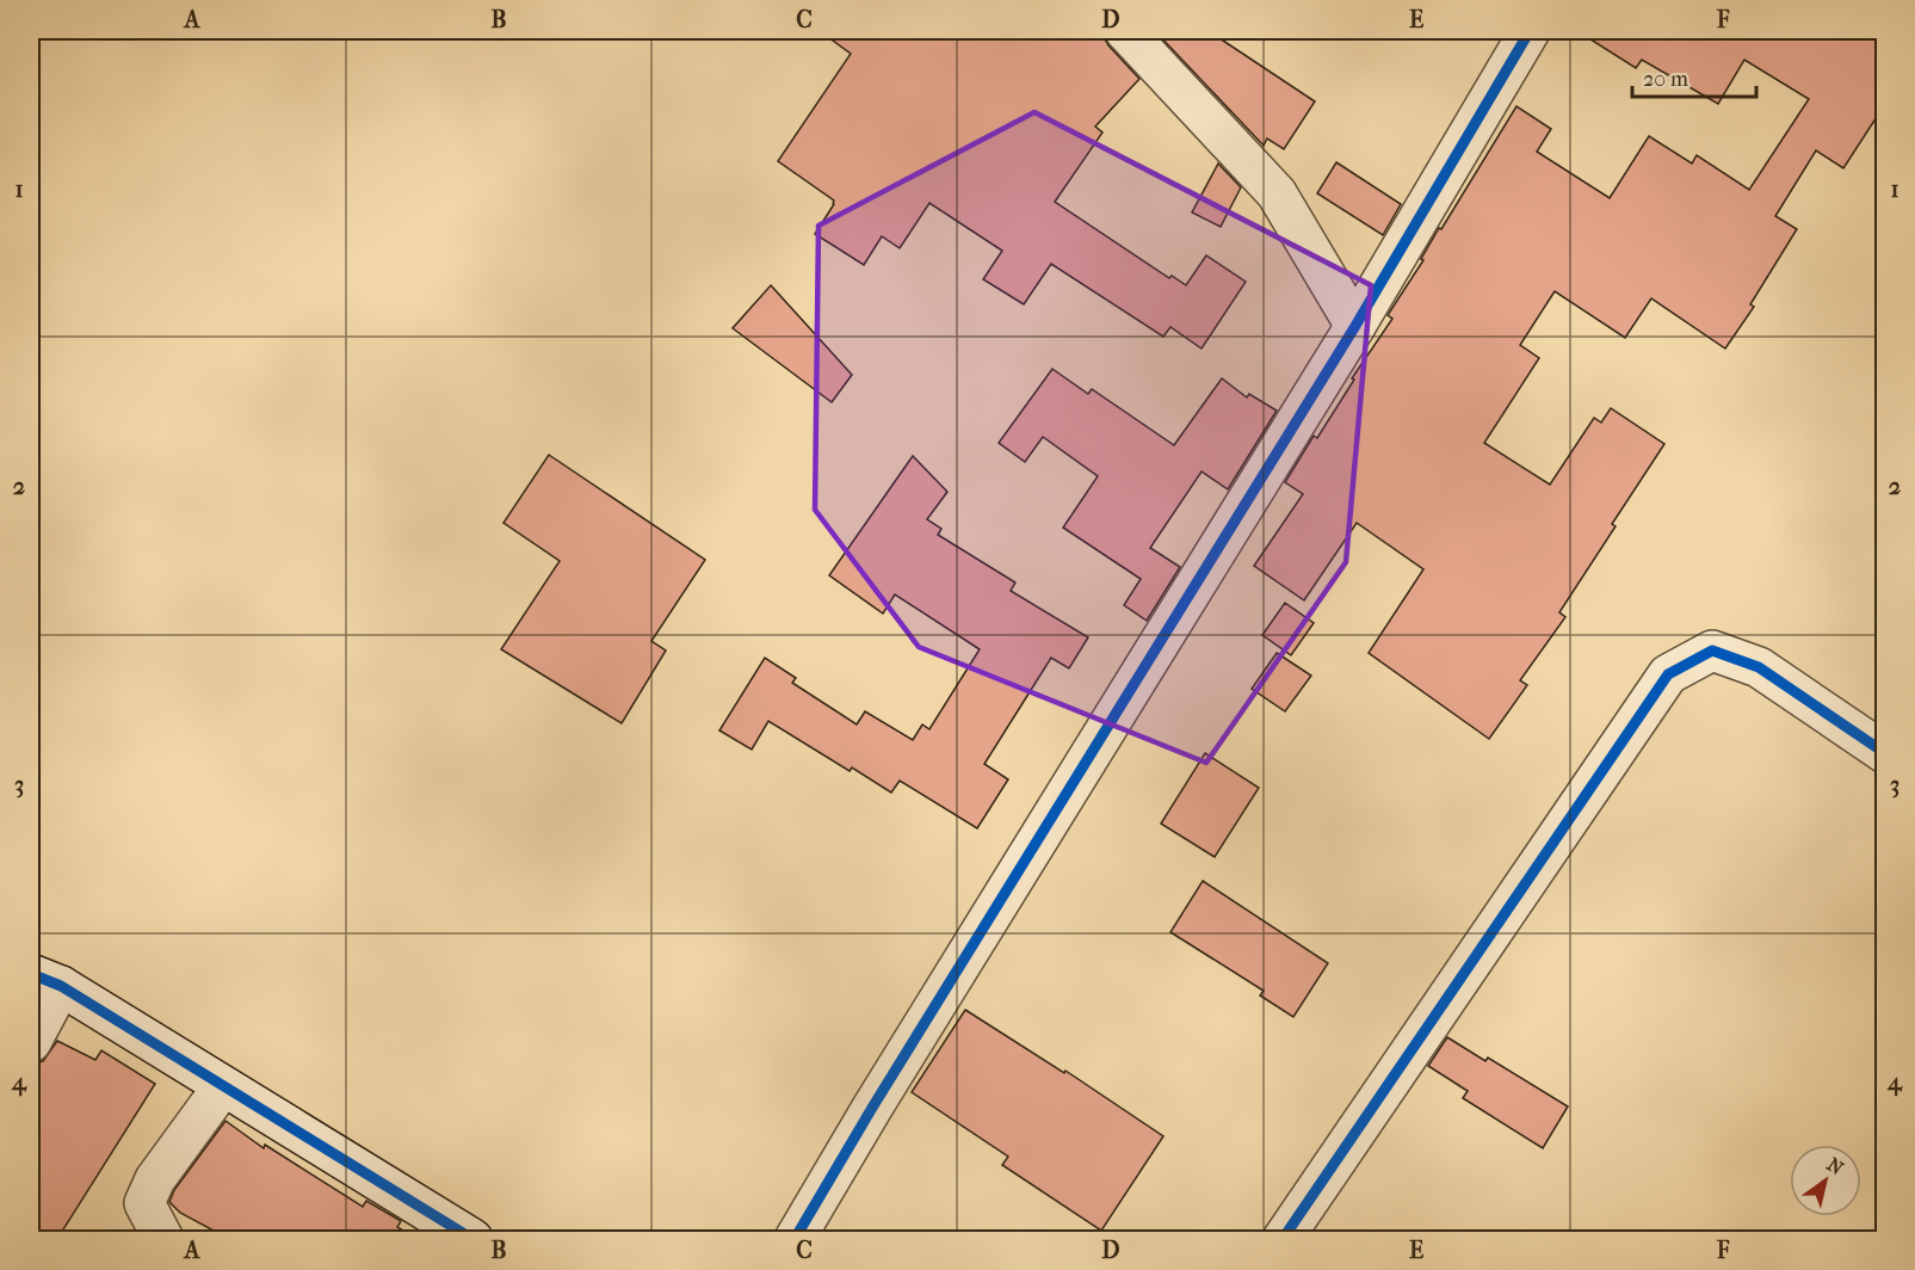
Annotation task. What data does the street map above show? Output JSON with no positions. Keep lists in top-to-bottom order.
{
  "scale_bar": "20 m",
  "north": "top right",
  "grid": {
    "columns": [
      "A",
      "B",
      "C",
      "D",
      "E",
      "F"
    ],
    "rows": [
      "1",
      "2",
      "3",
      "4"
    ]
  }
}
